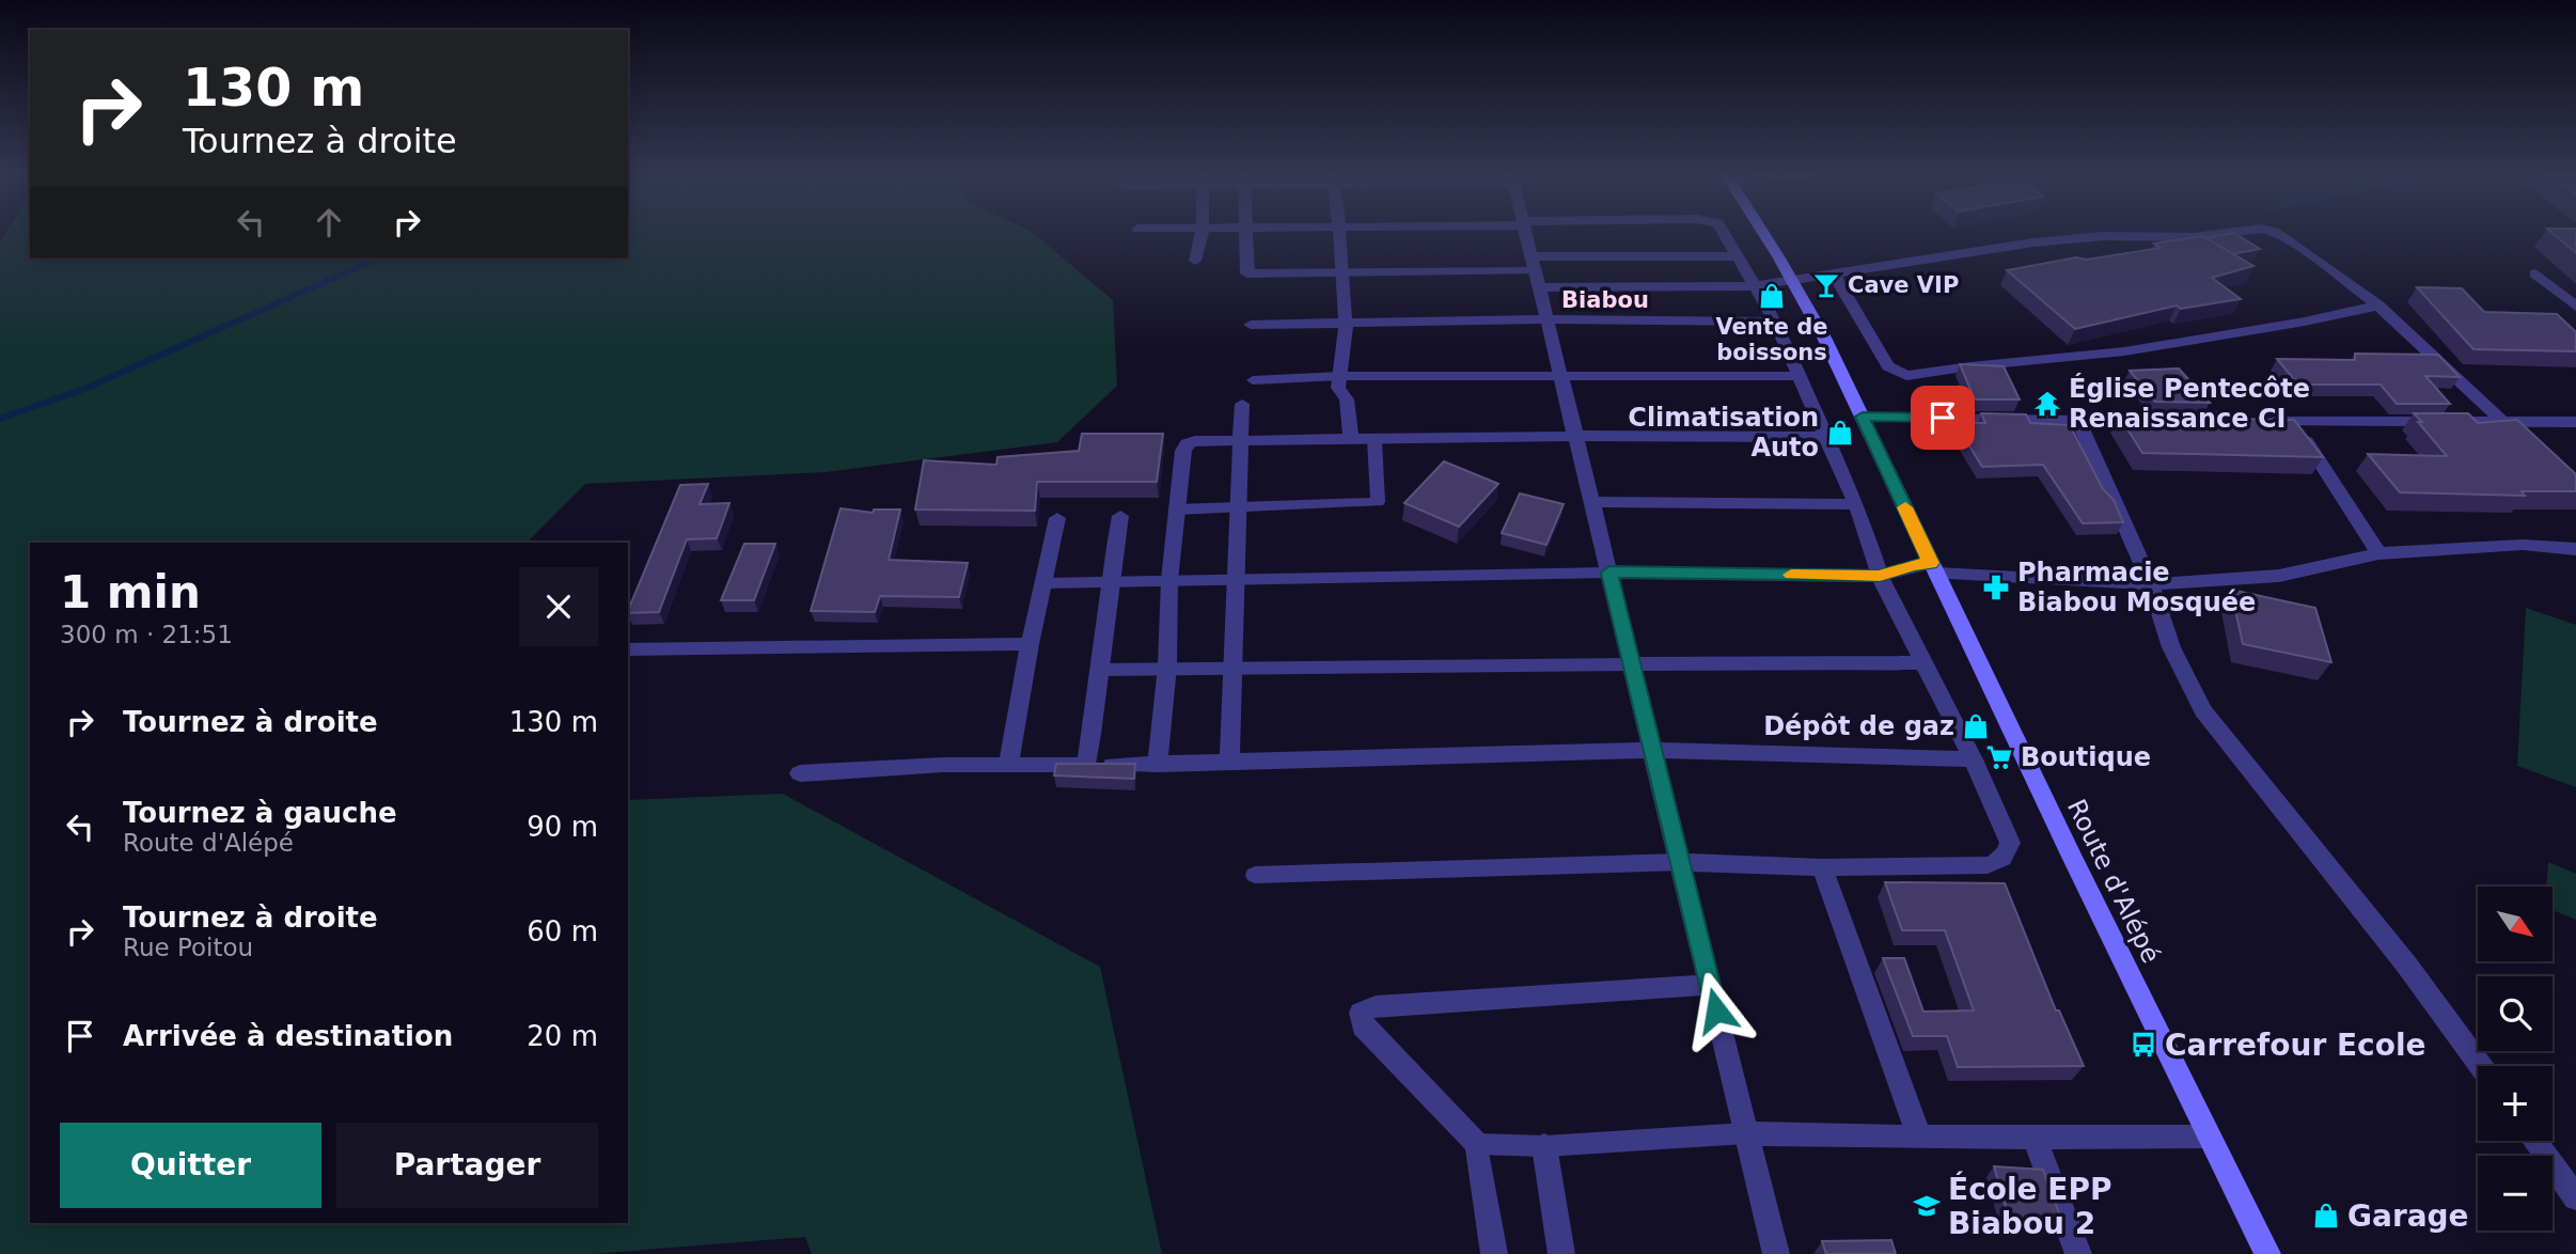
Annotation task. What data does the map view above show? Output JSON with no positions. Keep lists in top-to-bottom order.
{
  "streets": {
    "main road": ["Route d'Alépé"]
  },
  "districts": ["Biabou"],
  "places": {
    "bar": ["Cave VIP"],
    "shop": [
      "Vente de boissons",
      "Climatisation Auto",
      "Dépôt de gaz",
      "Garage"
    ],
    "temple": ["Église Pentecôte Renaissance CI"],
    "pharmacy": ["Pharmacie Biabou Mosquée"],
    "supermarket": ["Boutique"],
    "bus stop": ["Carrefour Ecole"],
    "school or university": ["École EPP Biabou 2"]
  },
  "north": "bottom right",
  "page": {
    "turn": ["130 m", "Tournez à droite"],
    "heading": ["1 min", "300 m · 21:51"],
    "list": [
      {
        "name": "Tournez à droite",
        "value": "130 m"
      },
      {
        "name": "Tournez à gauche",
        "note": "Route d'Alépé",
        "value": "90 m"
      },
      {
        "name": "Tournez à droite",
        "note": "Rue Poitou",
        "value": "60 m"
      },
      {
        "name": "Arrivée à destination",
        "value": "20 m"
      }
    ],
    "map_buttons": ["+", "−"],
    "buttons": ["Quitter", "Partager"]
  }
}
